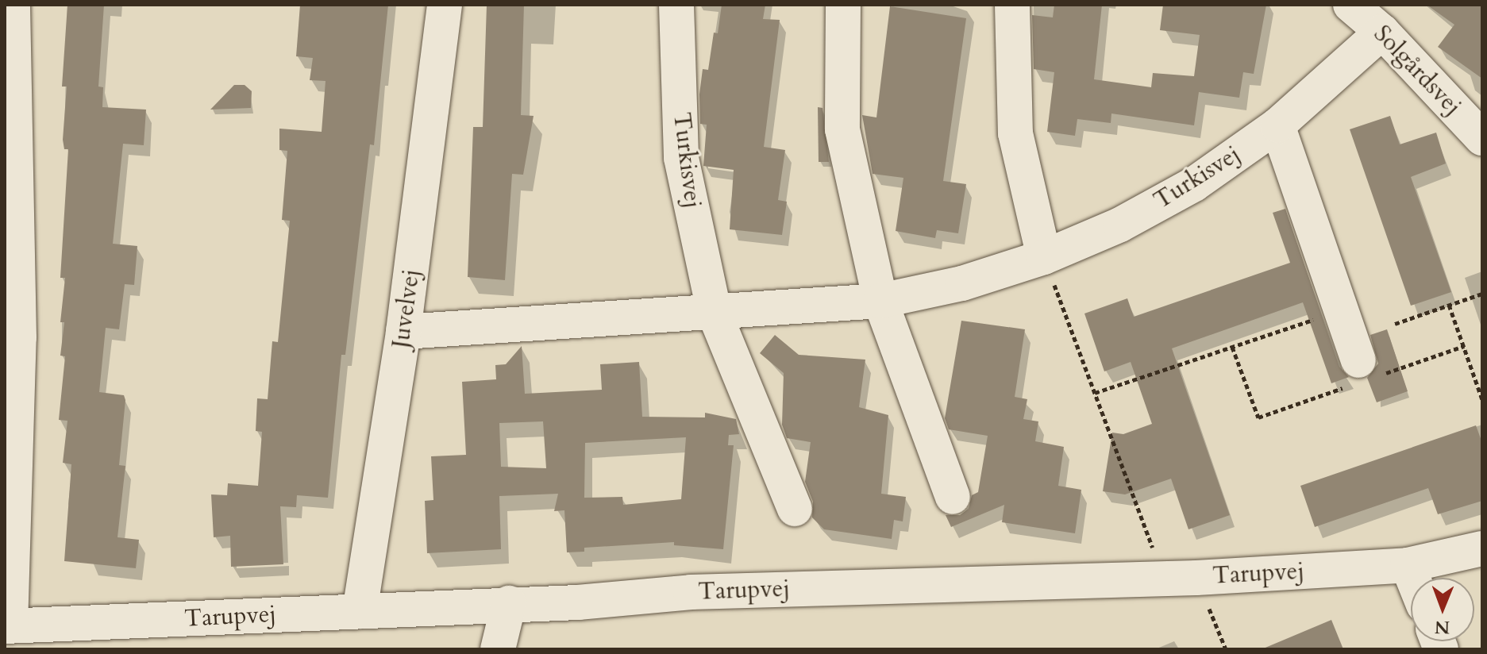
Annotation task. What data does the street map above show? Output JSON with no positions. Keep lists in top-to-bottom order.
{
  "streets": {
    "street": [
      "Solgårdsvej",
      "Turkisvej",
      "Juvelvej",
      "Tarupvej"
    ]
  },
  "crossings": [
    ["Solgårdsvej", "Turkisvej"],
    ["Turkisvej", "Juvelvej"],
    ["Juvelvej", "Tarupvej"]
  ],
  "north": "bottom"
}
